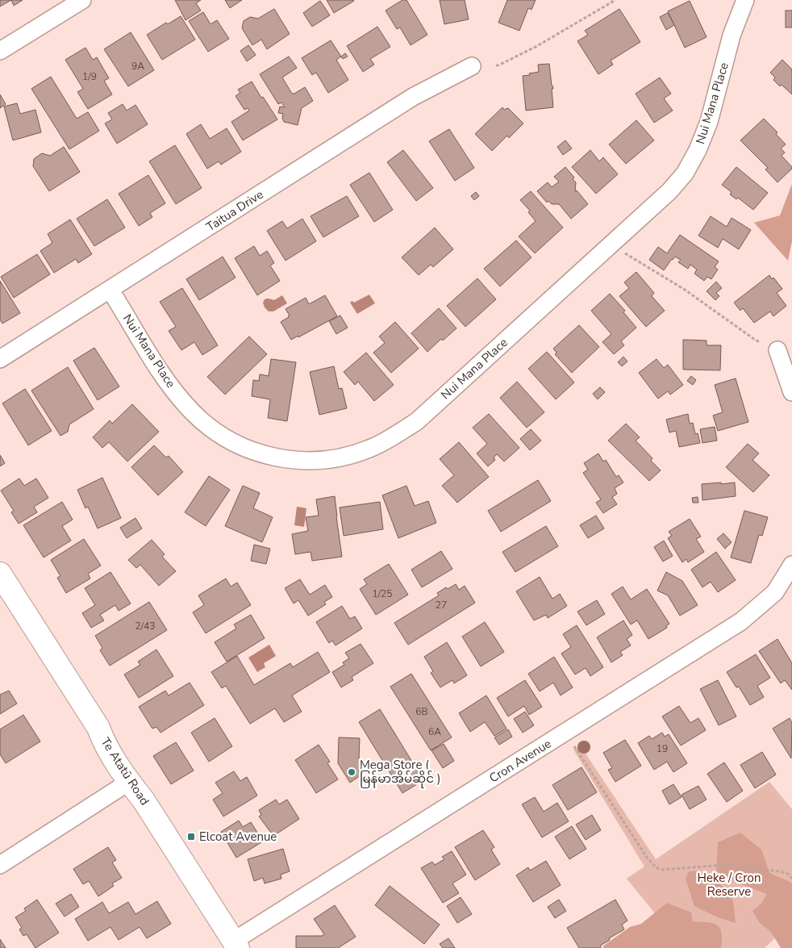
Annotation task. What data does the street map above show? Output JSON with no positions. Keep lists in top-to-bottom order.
{
  "streets": {
    "main road": ["Te Atatū Road"],
    "street": ["Nui Mana Place", "Taitua Drive", "Cron Avenue"]
  },
  "crossings": [
    ["Nui Mana Place", "Taitua Drive"],
    ["Cron Avenue", "Te Atatū Road"]
  ],
  "parks": ["Heke / Cron Reserve"],
  "places": {
    "other": ["Mega Store ( မြန်မာအိမ်ဆိုင် )"],
    "transit": ["Elcoat Avenue"]
  },
  "house_numbers": [
    "9A",
    "1/9",
    "1/25",
    "27",
    "2/43",
    "6B",
    "6A",
    "19"
  ]
}
